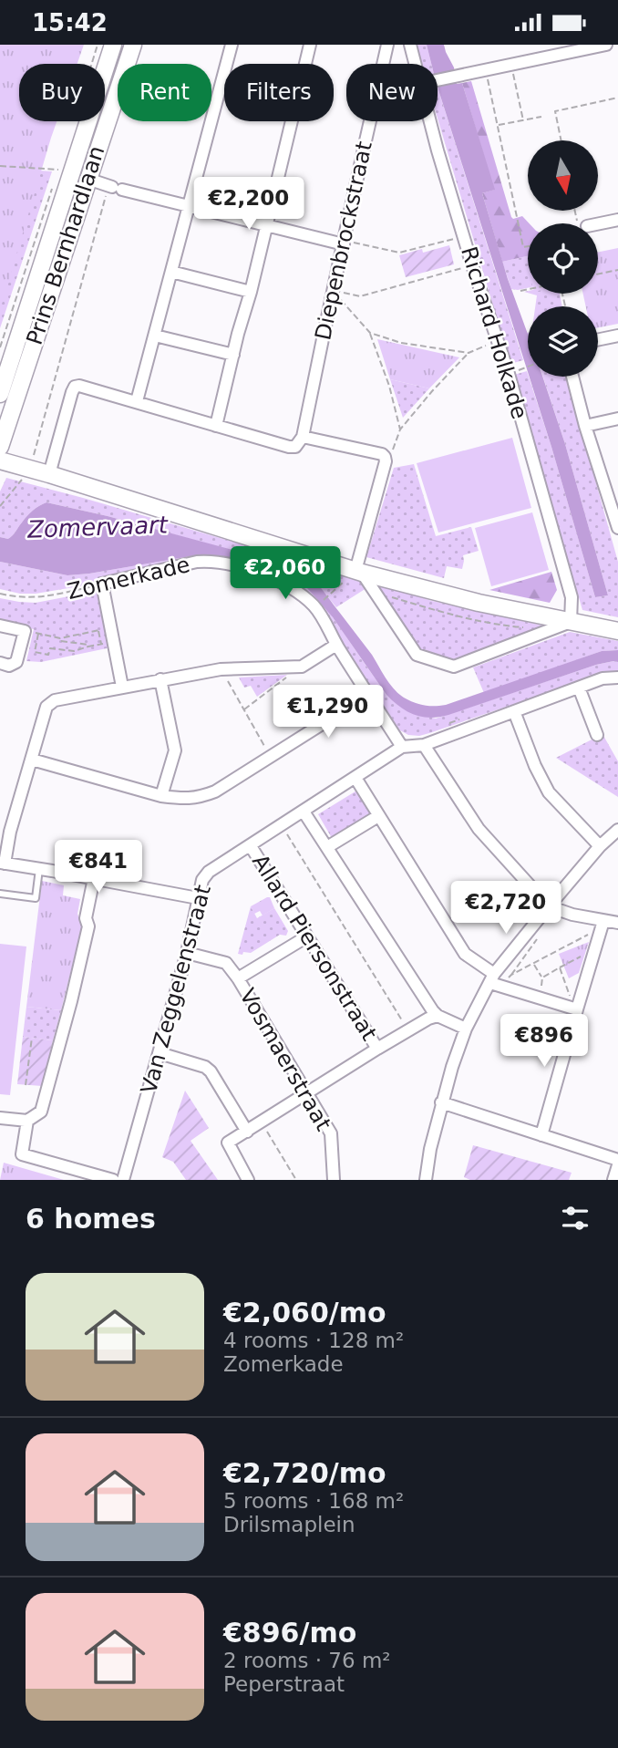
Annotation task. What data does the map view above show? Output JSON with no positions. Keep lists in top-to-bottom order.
{
  "streets": {
    "main road": ["Prins Bernhardlaan"],
    "street": [
      "Diepenbrockstraat",
      "Richard Holkade",
      "Zomerkade",
      "Allard Piersonstraat",
      "Van Zeggelenstraat",
      "Vosmaerstraat"
    ]
  },
  "crossings": [
    ["Zomerkade", "Van Zeggelenstraat"],
    ["Allard Piersonstraat", "Van Zeggelenstraat"]
  ],
  "water": ["Zomervaart"],
  "north": "bottom",
  "page": {
    "status": "15:42",
    "chip": [
      "Buy",
      "Rent",
      "Filters",
      "New"
    ],
    "price": [
      "€2,200",
      "€2,060",
      "€1,290",
      "€841",
      "€2,720",
      "€896"
    ],
    "heading": "6 homes",
    "list": [
      {
        "name": "€2,060/mo",
        "note": "4 rooms · 128 m² · Zomerkade"
      },
      {
        "name": "€2,720/mo",
        "note": "5 rooms · 168 m² · Drilsmaplein"
      },
      {
        "name": "€896/mo",
        "note": "2 rooms · 76 m² · Peperstraat"
      }
    ]
  }
}
